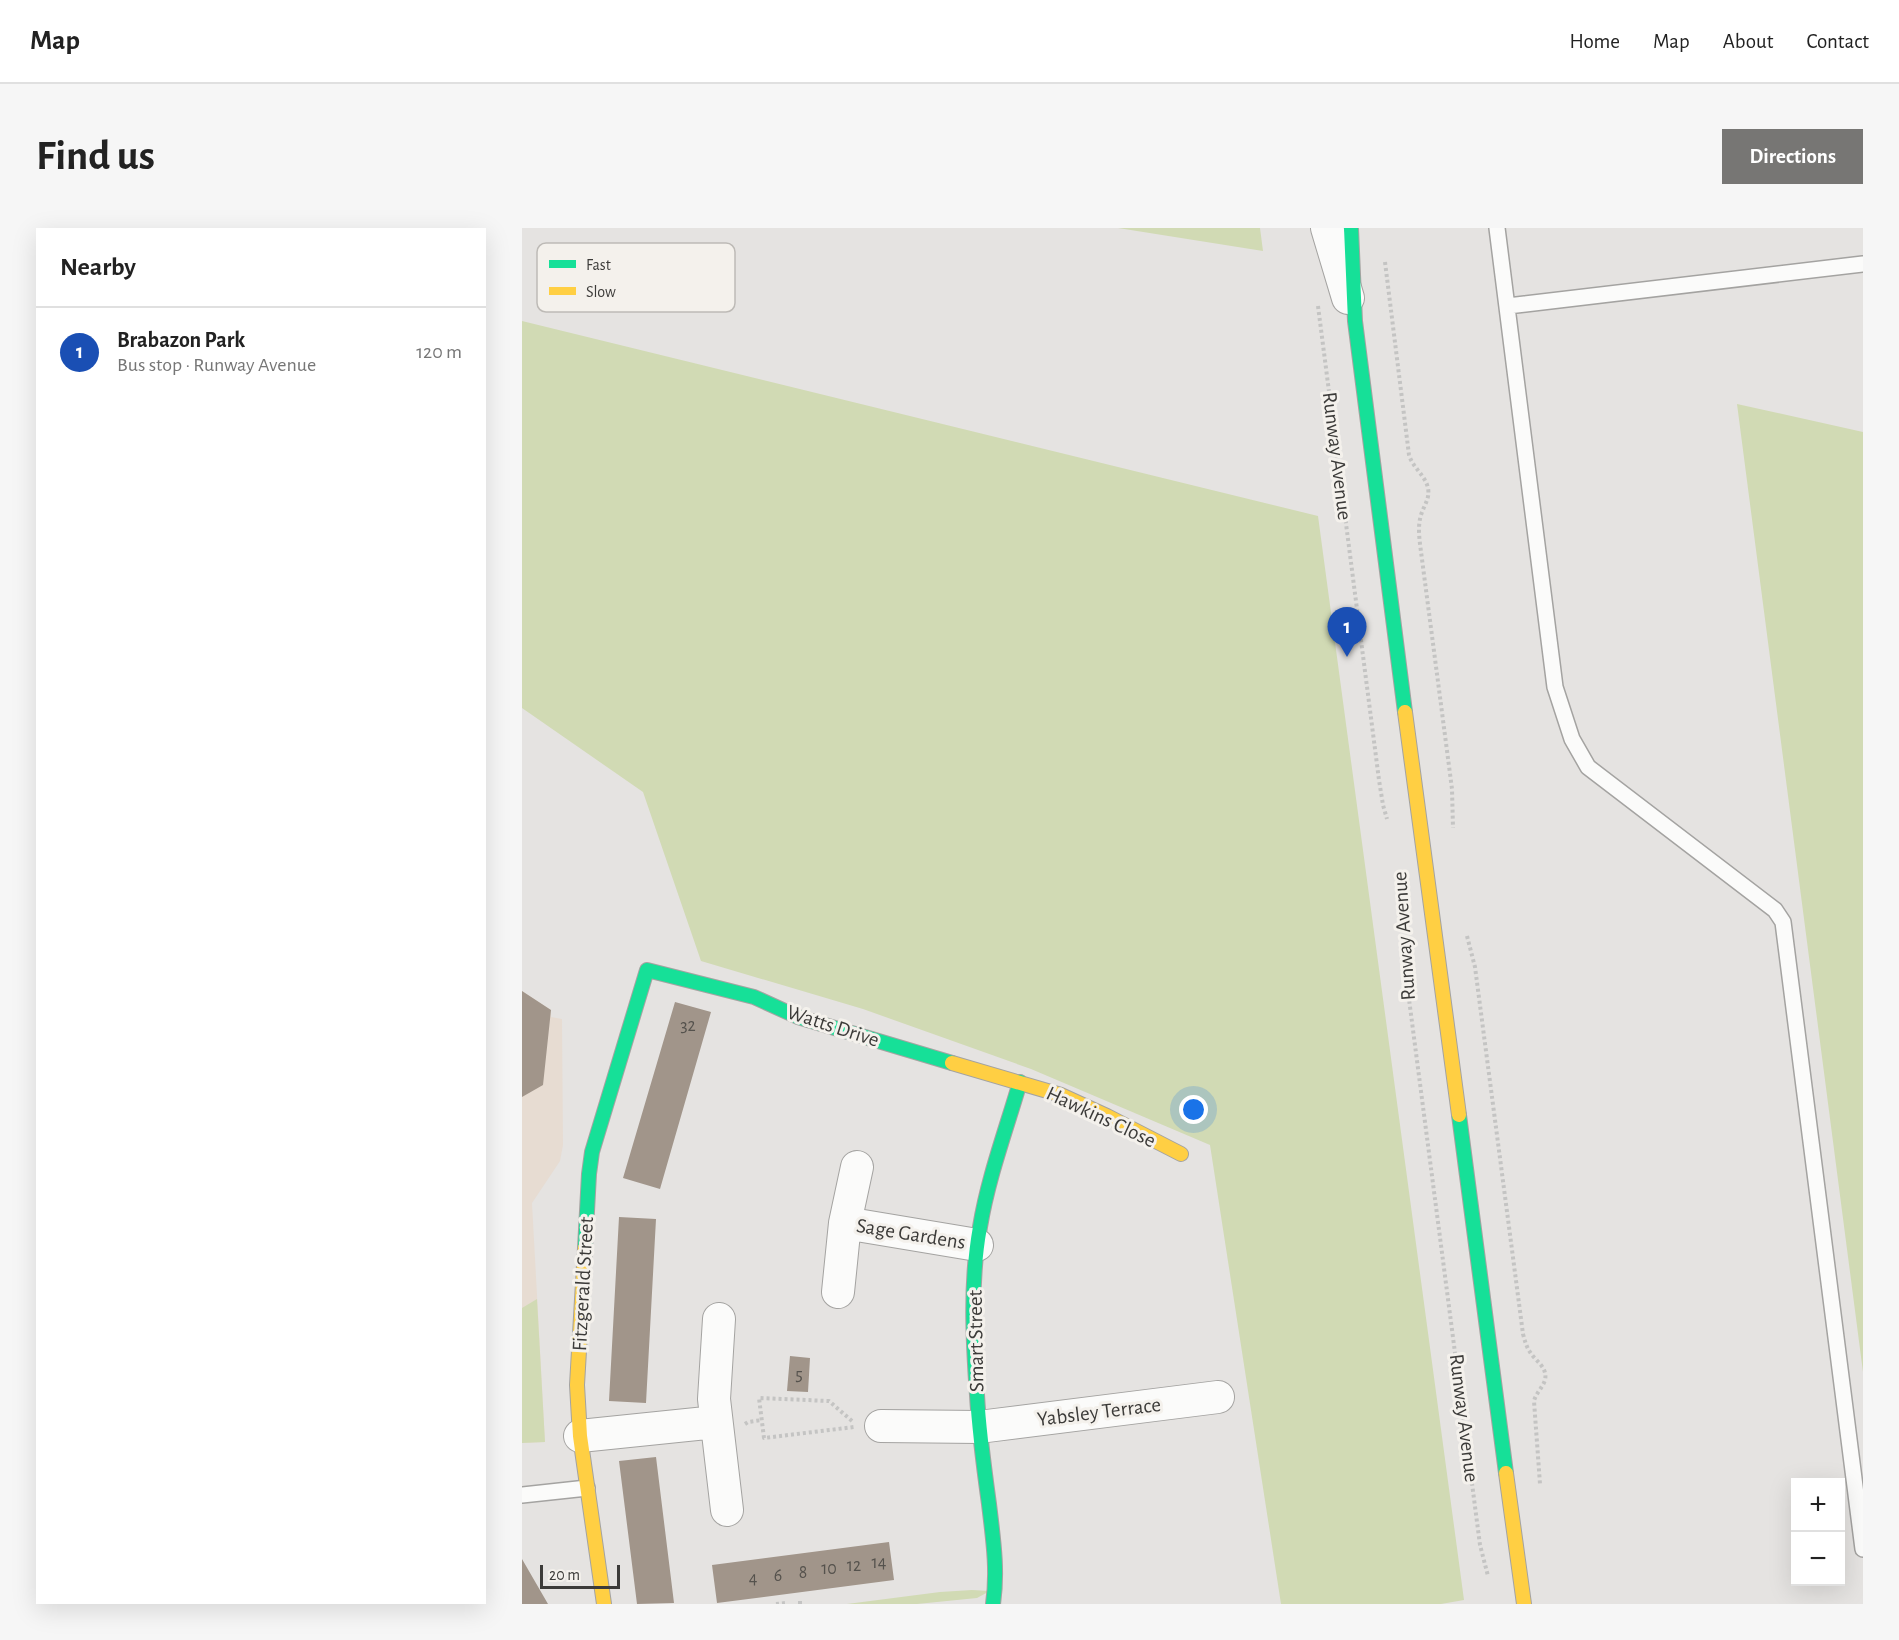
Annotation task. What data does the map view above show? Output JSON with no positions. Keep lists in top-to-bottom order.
{
  "streets": {
    "street": [
      "Runway Avenue",
      "Watts Drive",
      "Hawkins Close",
      "Sage Gardens",
      "Fitzgerald Street",
      "Smart Street",
      "Yabsley Terrace"
    ]
  },
  "crossings": [
    ["Watts Drive", "Hawkins Close"],
    ["Watts Drive", "Fitzgerald Street"],
    ["Watts Drive", "Smart Street"],
    ["Hawkins Close", "Smart Street"],
    ["Sage Gardens", "Smart Street"],
    ["Smart Street", "Yabsley Terrace"]
  ],
  "house_numbers": [
    "32",
    "5",
    "14",
    "12",
    "10",
    "8",
    "6",
    "4"
  ],
  "legend": ["Fast", "Slow"],
  "scale_bar": "20 m",
  "page": {
    "header": "Map",
    "nav": [
      "Home",
      "Map",
      "About",
      "Contact"
    ],
    "buttons": "Directions",
    "title": "Find us",
    "heading": "Nearby",
    "list": [
      {
        "mark": "1",
        "name": "Brabazon Park",
        "note": "Bus stop · Runway Avenue",
        "value": "120 m"
      }
    ],
    "pins": "1",
    "map_buttons": ["+", "−"],
    "scale": "20 m"
  }
}
